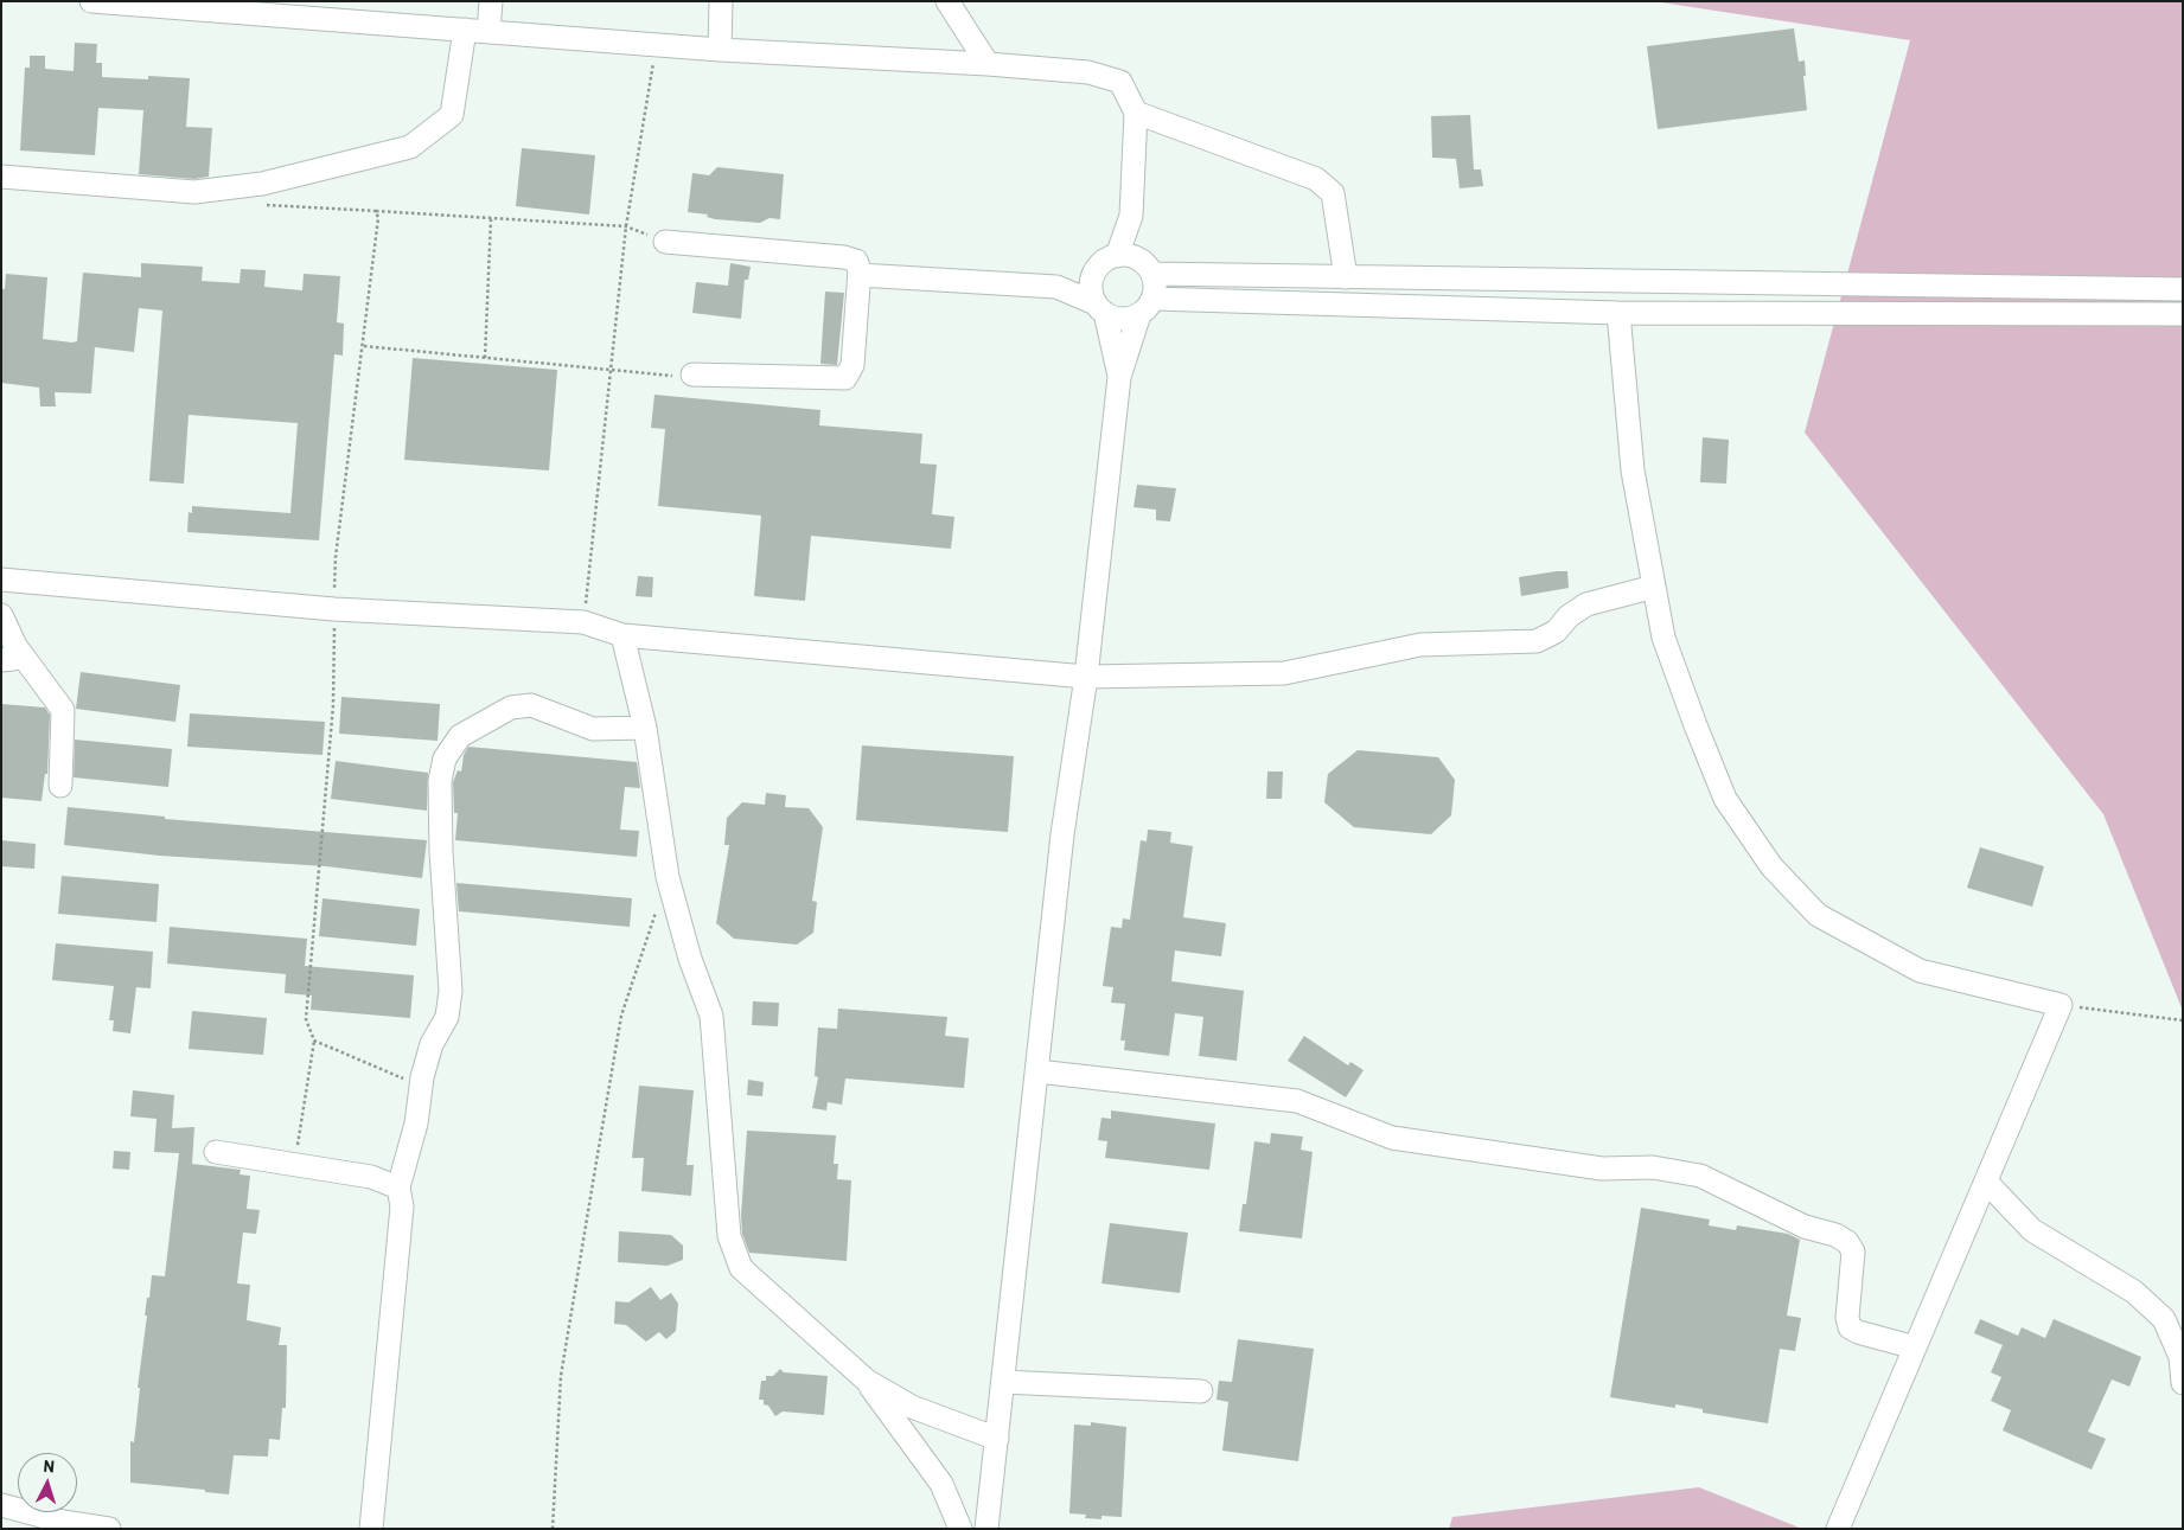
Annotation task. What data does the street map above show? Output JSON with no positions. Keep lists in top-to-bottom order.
{
  "north": "top"
}
